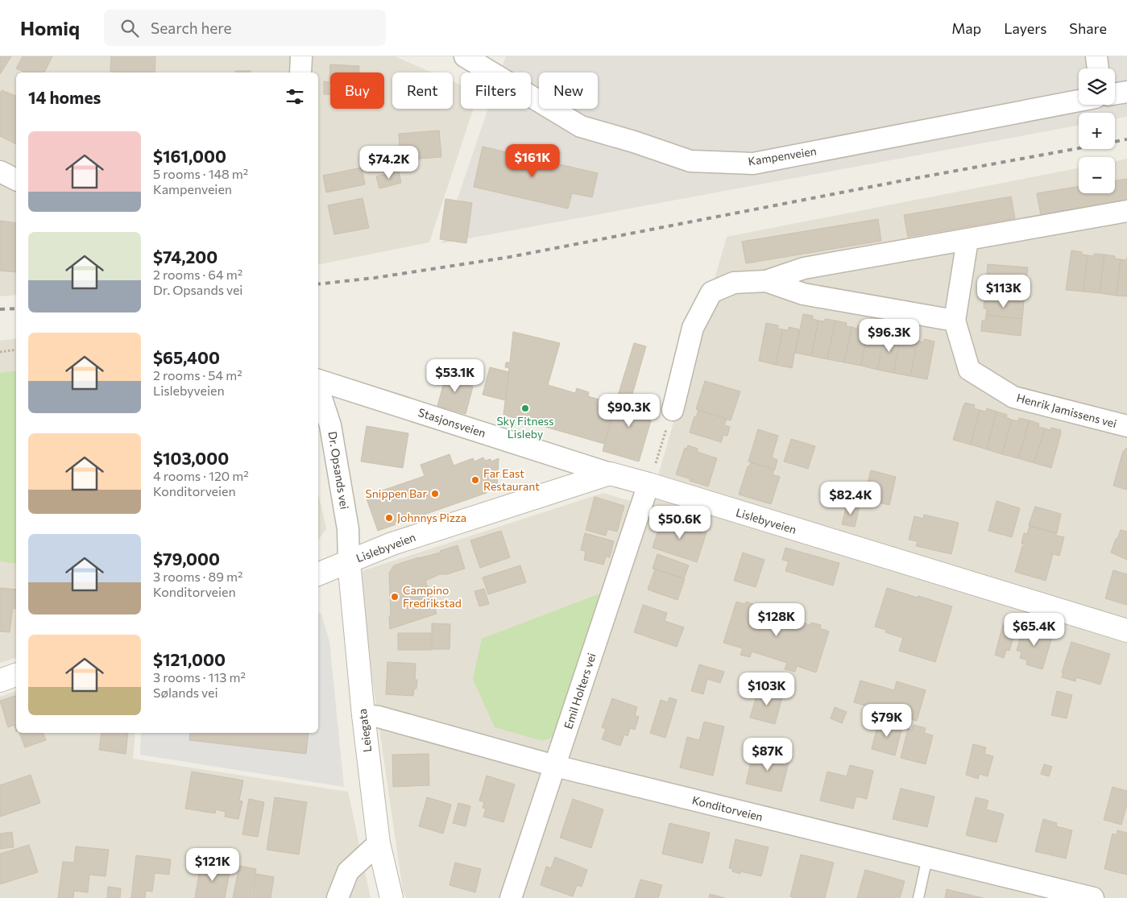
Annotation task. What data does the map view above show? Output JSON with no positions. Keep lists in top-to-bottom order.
{
  "streets": {
    "street": [
      "Kampenveien",
      "Henrik Jamissens vei",
      "Stasjonsveien",
      "Dr. Opsands vei",
      "Lislebyveien",
      "Emil Holters vei",
      "Leiegata",
      "Konditorveien"
    ]
  },
  "crossings": [
    ["Stasjonsveien", "Lislebyveien"],
    ["Dr. Opsands vei", "Lislebyveien"],
    ["Dr. Opsands vei", "Leiegata"],
    ["Lislebyveien", "Emil Holters vei"],
    ["Lislebyveien", "Leiegata"],
    ["Emil Holters vei", "Konditorveien"],
    ["Leiegata", "Konditorveien"]
  ],
  "places": [
    "Sky Fitness Lisleby",
    "Far East Restaurant",
    "Snippen Bar",
    "Johnnys Pizza",
    "Campino Fredrikstad"
  ],
  "page": {
    "header": "Homiq",
    "search": "Search here",
    "nav": ["Map", "Layers", "Share"],
    "map_buttons": ["+", "−"],
    "chip": [
      "Buy",
      "Rent",
      "Filters",
      "New"
    ],
    "heading": "14 homes",
    "list": [
      {
        "name": "$161,000",
        "note": "5 rooms · 148 m² · Kampenveien"
      },
      {
        "name": "$74,200",
        "note": "2 rooms · 64 m² · Dr. Opsands vei"
      },
      {
        "name": "$65,400",
        "note": "2 rooms · 54 m² · Lislebyveien"
      },
      {
        "name": "$103,000",
        "note": "4 rooms · 120 m² · Konditorveien"
      },
      {
        "name": "$79,000",
        "note": "3 rooms · 89 m² · Konditorveien"
      },
      {
        "name": "$121,000",
        "note": "3 rooms · 113 m² · Sølands vei"
      }
    ],
    "price": [
      "$161K",
      "$74.2K",
      "$113K",
      "$96.3K",
      "$53.1K",
      "$90.3K",
      "$82.4K",
      "$50.6K",
      "$128K",
      "$65.4K",
      "$103K",
      "$79K",
      "$87K",
      "$121K"
    ]
  }
}
